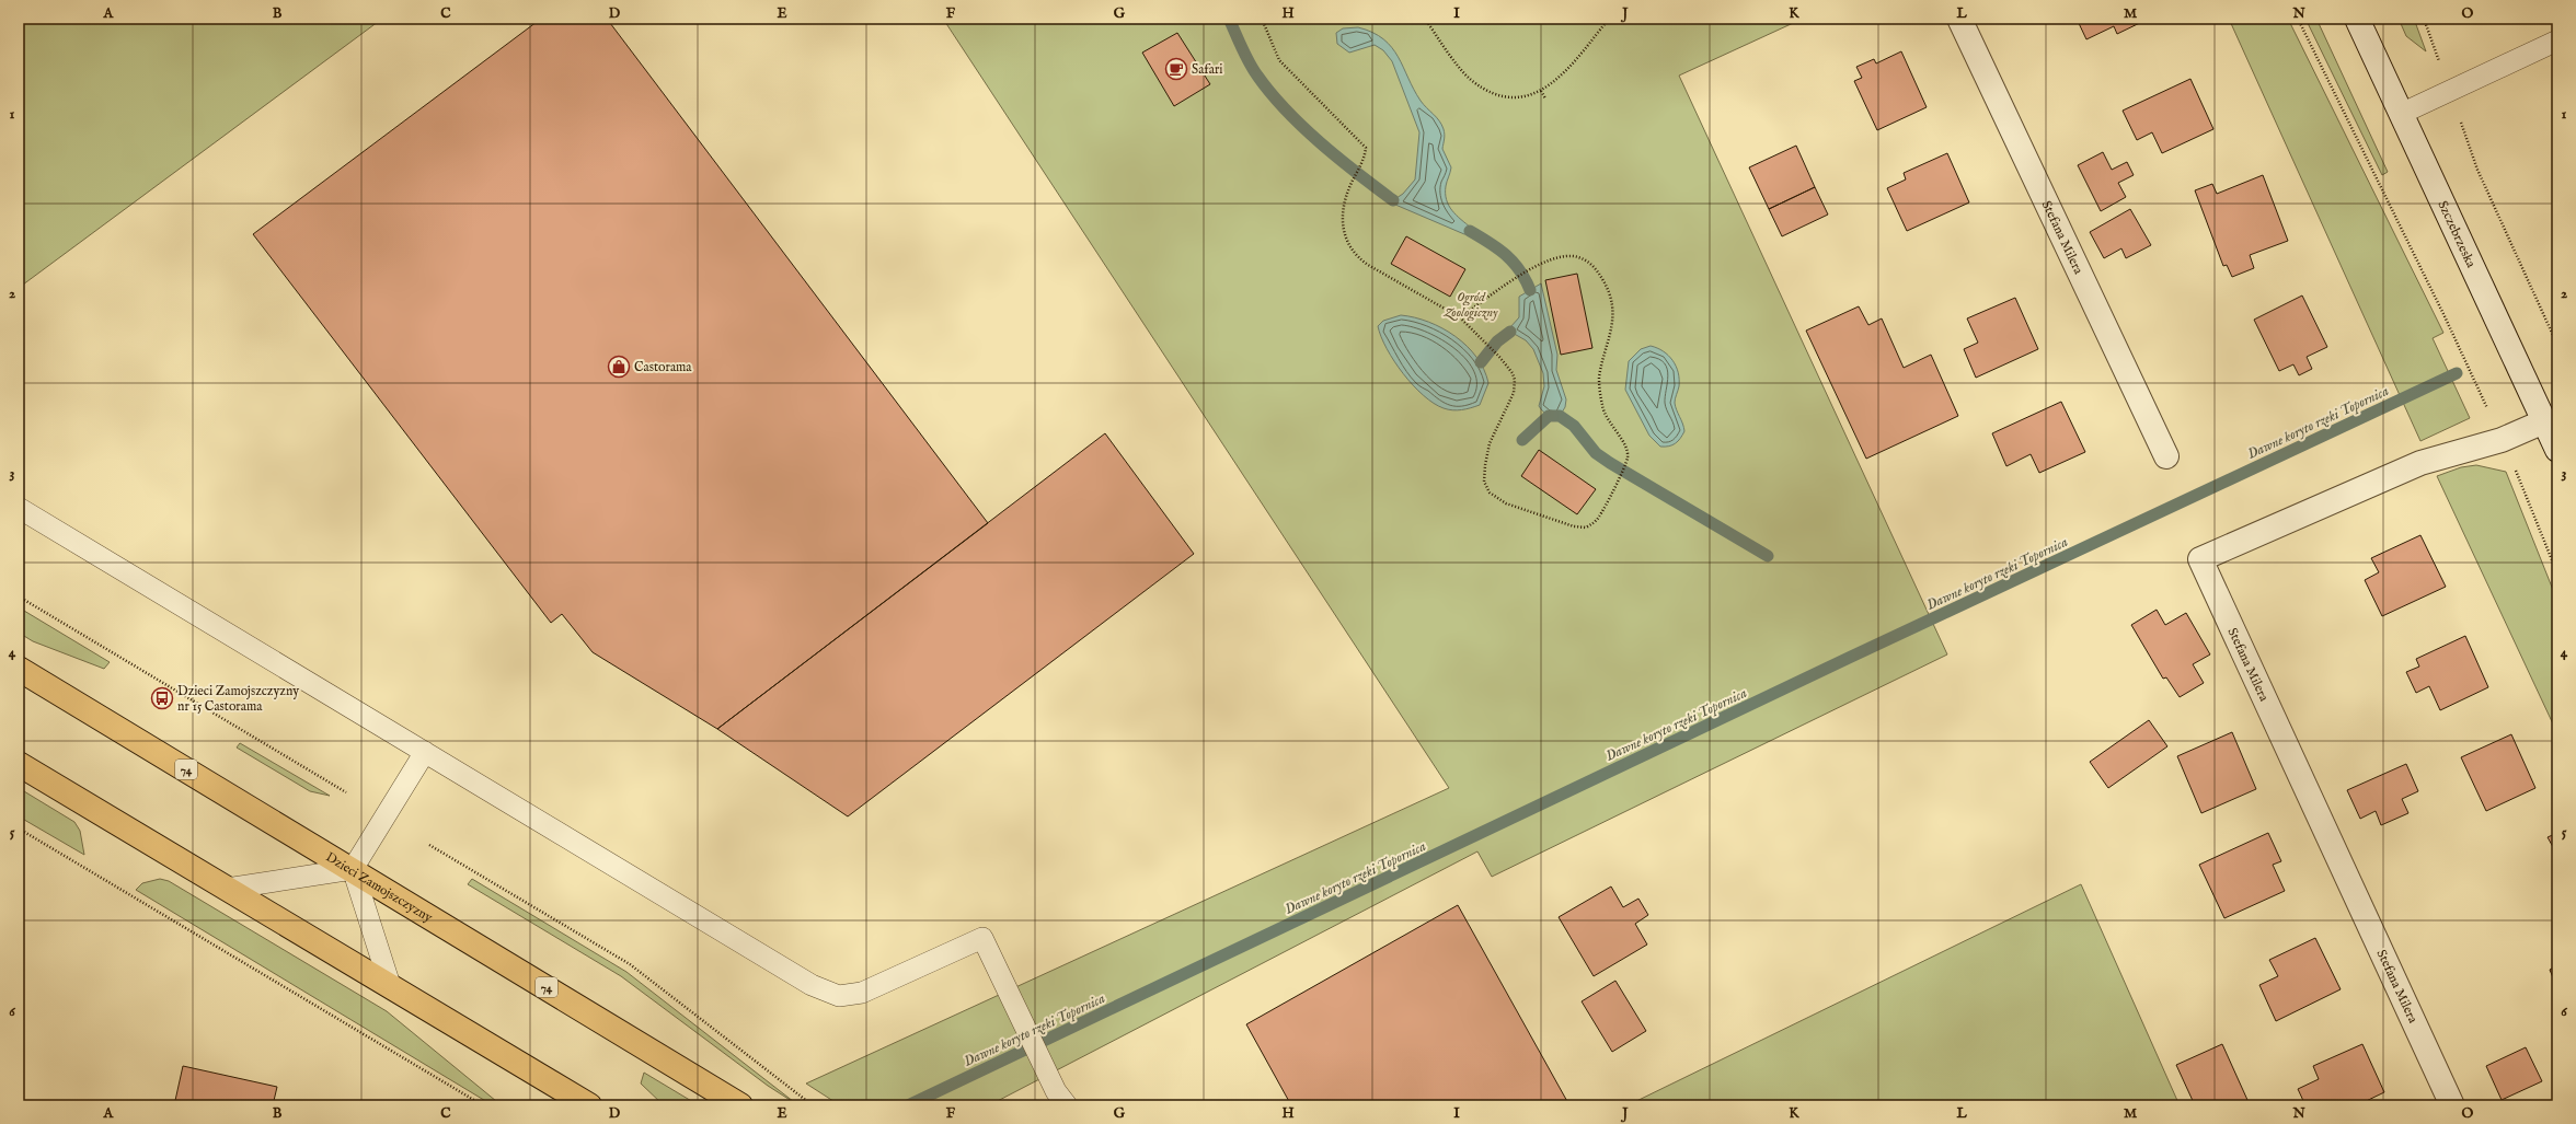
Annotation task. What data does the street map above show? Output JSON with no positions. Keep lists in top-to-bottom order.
{
  "streets": {
    "main road": ["74", "Dzieci Zamojszczyzny"],
    "street": ["Szczebrzeska", "Stefana Milera"]
  },
  "crossings": [
    ["Szczebrzeska", "Stefana Milera"]
  ],
  "water": ["Dawne koryto rzeki Topornica"],
  "parks": ["Ogród Zoologiczny"],
  "places": {
    "cafe": ["Safari"],
    "shop": ["Castorama"],
    "bus stop": ["Dzieci Zamojszczyzny nr 15 Castorama"]
  },
  "grid": {
    "columns": [
      "A",
      "B",
      "C",
      "D",
      "E",
      "F",
      "G",
      "H",
      "I",
      "J",
      "K",
      "L",
      "M",
      "N",
      "O"
    ],
    "rows": [
      "1",
      "2",
      "3",
      "4",
      "5",
      "6"
    ]
  }
}
